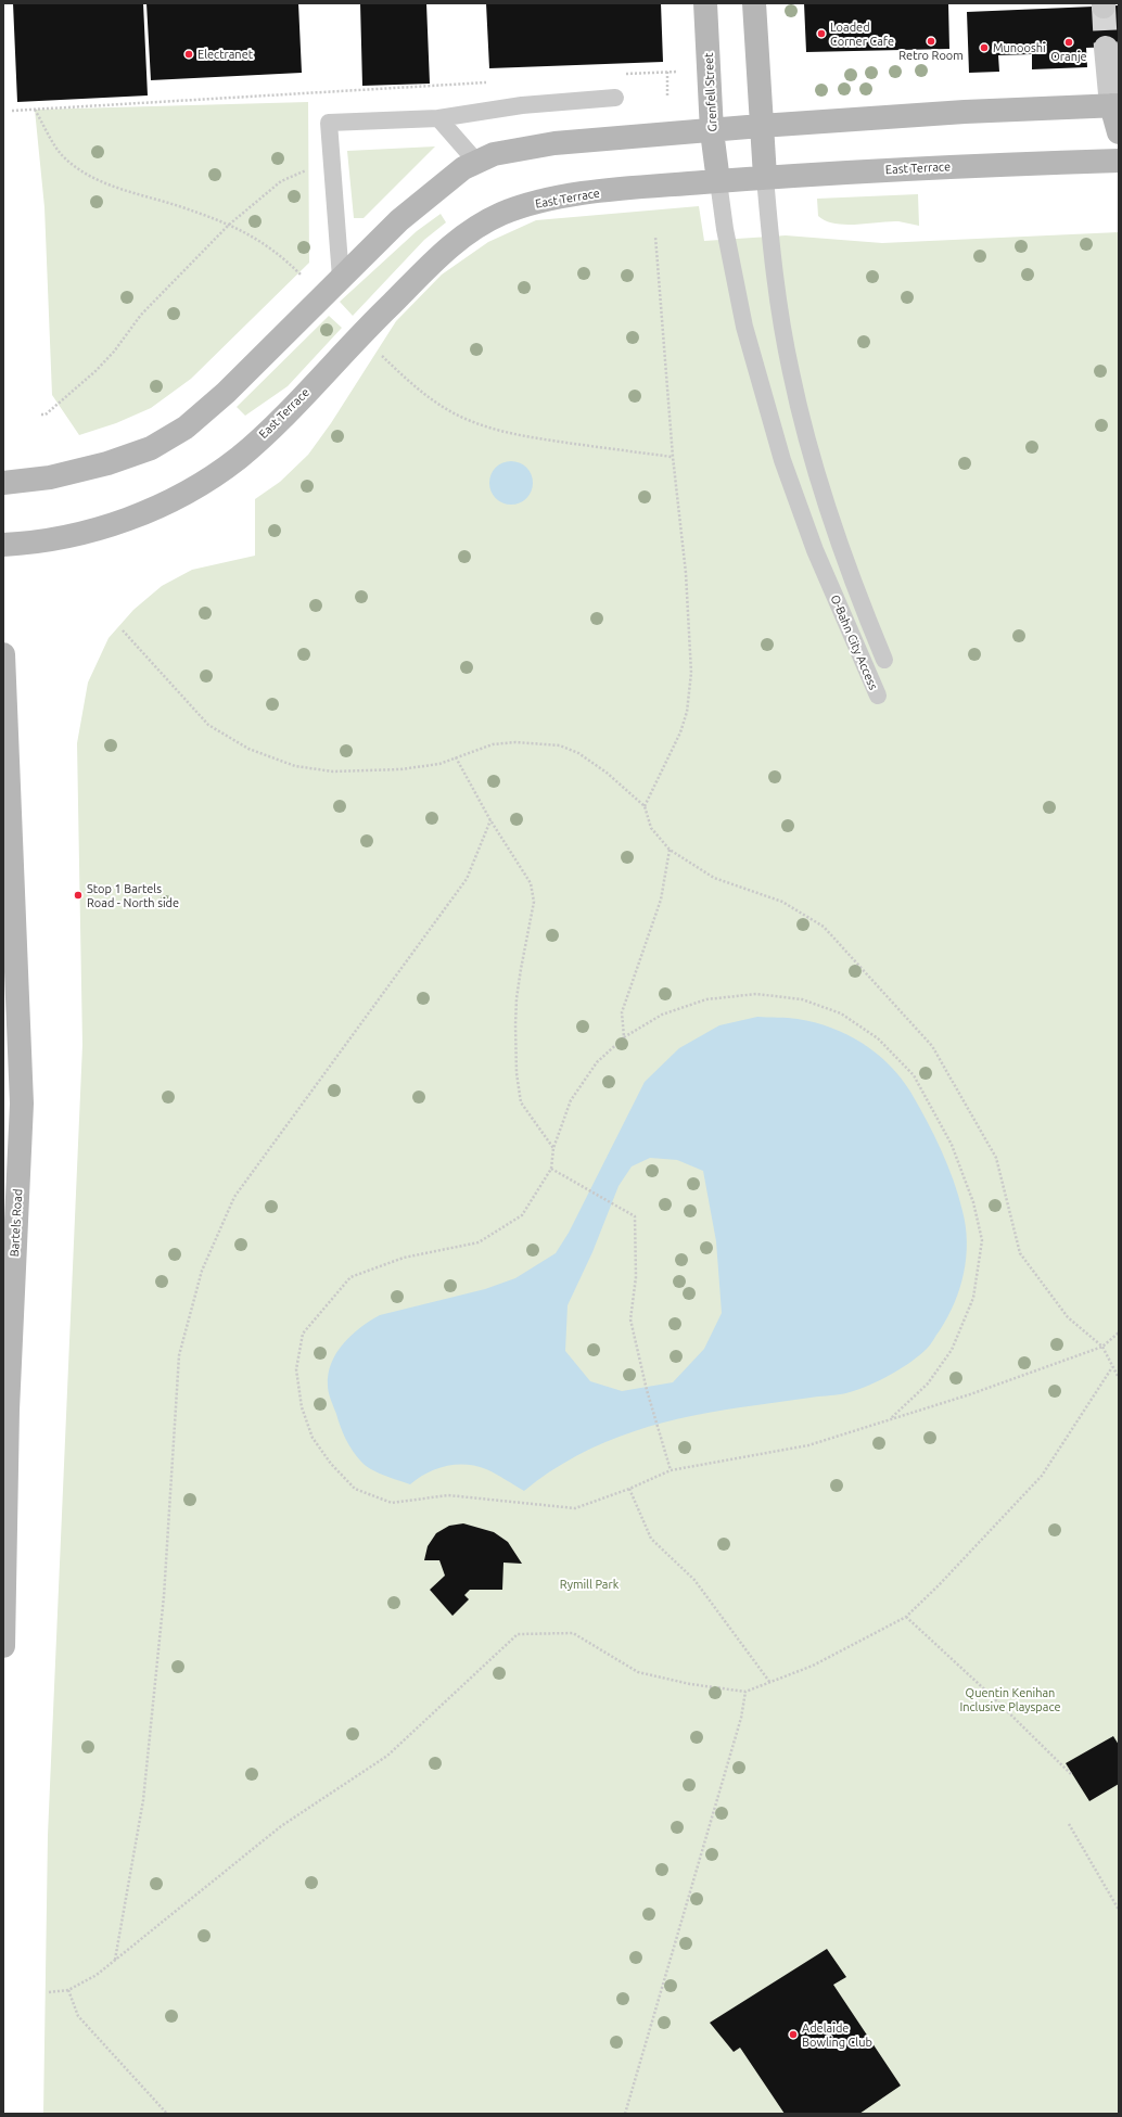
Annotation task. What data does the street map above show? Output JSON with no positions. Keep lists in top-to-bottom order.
{
  "streets": {
    "main road": ["Grenfell Street", "East Terrace", "Bartels Road"],
    "lane": ["O-Bahn City Access"]
  },
  "crossings": [
    ["Grenfell Street", "East Terrace"],
    ["Grenfell Street", "O-Bahn City Access"],
    ["East Terrace", "O-Bahn City Access"]
  ],
  "parks": ["Rymill Park", "Quentin Kenihan Inclusive Playspace"],
  "places": [
    "Loaded Corner Cafe",
    "Retro Room",
    "Oranje",
    "Munooshi",
    "Electranet",
    "Stop 1 Bartels Road - North side",
    "Adelaide Bowling Club"
  ]
}
